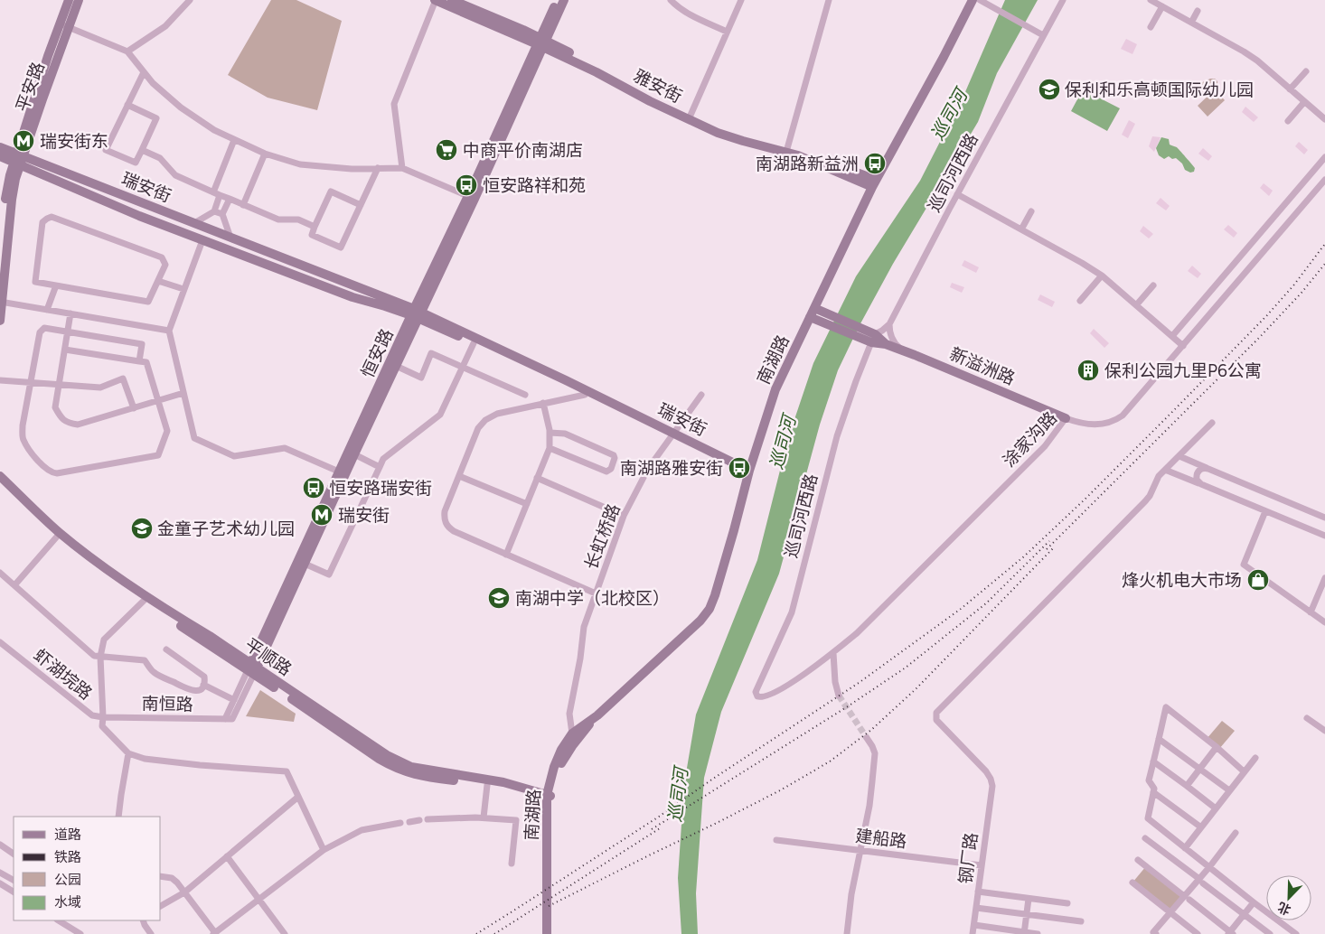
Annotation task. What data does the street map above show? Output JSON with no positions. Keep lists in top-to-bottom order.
{
  "streets": {
    "main road": [
      "雅安街",
      "平安路",
      "瑞安街",
      "恒安路",
      "南湖路",
      "新溢洲路",
      "平顺路"
    ],
    "street": [
      "巡司河西路",
      "涂家沟路",
      "长虹桥路",
      "虾湖垸路",
      "南恒路",
      "建船路",
      "钢厂路"
    ]
  },
  "crossings": [
    ["雅安街", "恒安路"],
    ["雅安街", "南湖路"],
    ["平安路", "瑞安街"],
    ["巡司河西路", "新溢洲路"],
    ["巡司河西路", "涂家沟路"],
    ["瑞安街", "恒安路"],
    ["瑞安街", "南湖路"],
    ["瑞安街", "长虹桥路"],
    ["恒安路", "平顺路"],
    ["恒安路", "南恒路"],
    ["南湖路", "新溢洲路"],
    ["南湖路", "长虹桥路"],
    ["南湖路", "平顺路"],
    ["新溢洲路", "涂家沟路"],
    ["虾湖垸路", "南恒路"],
    ["建船路", "钢厂路"]
  ],
  "water": ["巡司河"],
  "places": {
    "school or university": ["保利和乐高顿国际幼儿园", "金童子艺术幼儿园", "南湖中学（北校区）"],
    "metro station": ["瑞安街东", "瑞安街"],
    "supermarket": ["中商平价南湖店"],
    "bus stop": [
      "南湖路新益洲",
      "恒安路祥和苑",
      "南湖路雅安街",
      "恒安路瑞安街"
    ],
    "building": ["保利公园九里P6公寓"],
    "shop": ["烽火机电大市场"]
  },
  "legend": [
    "道路",
    "铁路",
    "公园",
    "水域"
  ],
  "north": "bottom left"
}
